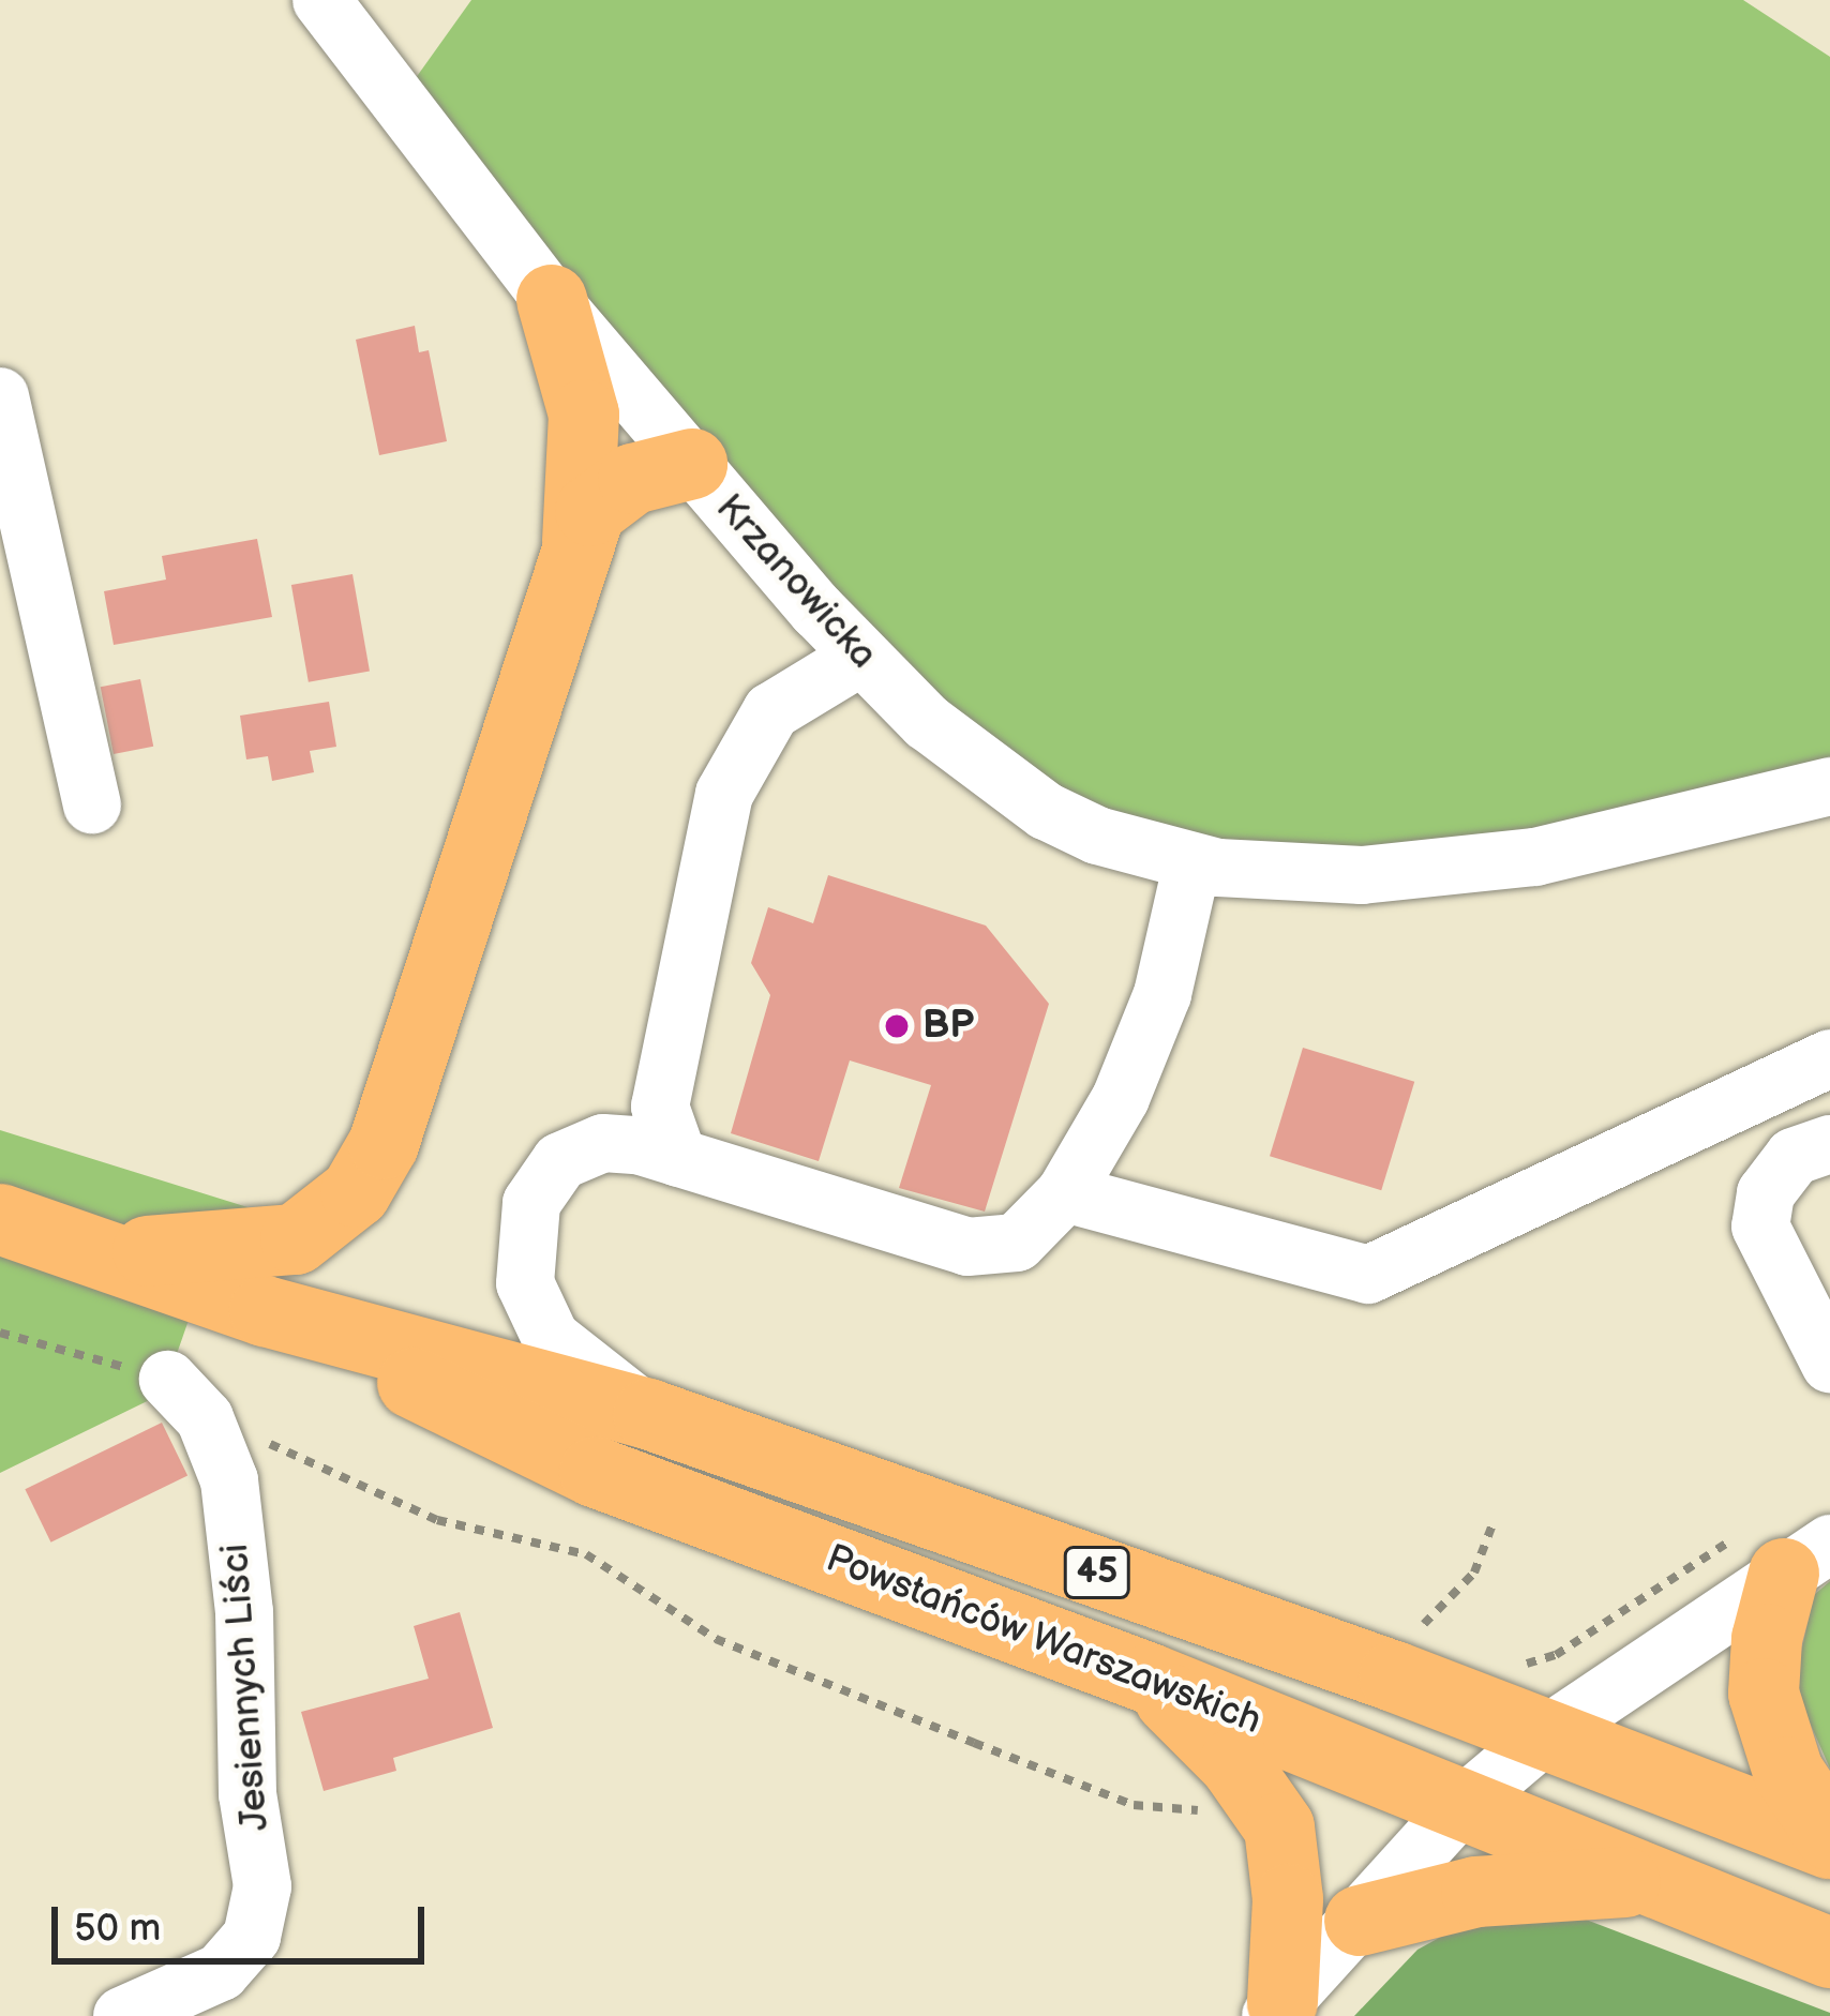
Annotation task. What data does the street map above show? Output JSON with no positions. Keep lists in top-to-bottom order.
{
  "streets": {
    "main road": ["45", "Powstańców Warszawskich"],
    "street": ["Krzanowicka", "Jesiennych Liści"]
  },
  "places": ["BP"],
  "scale_bar": "50 m"
}
